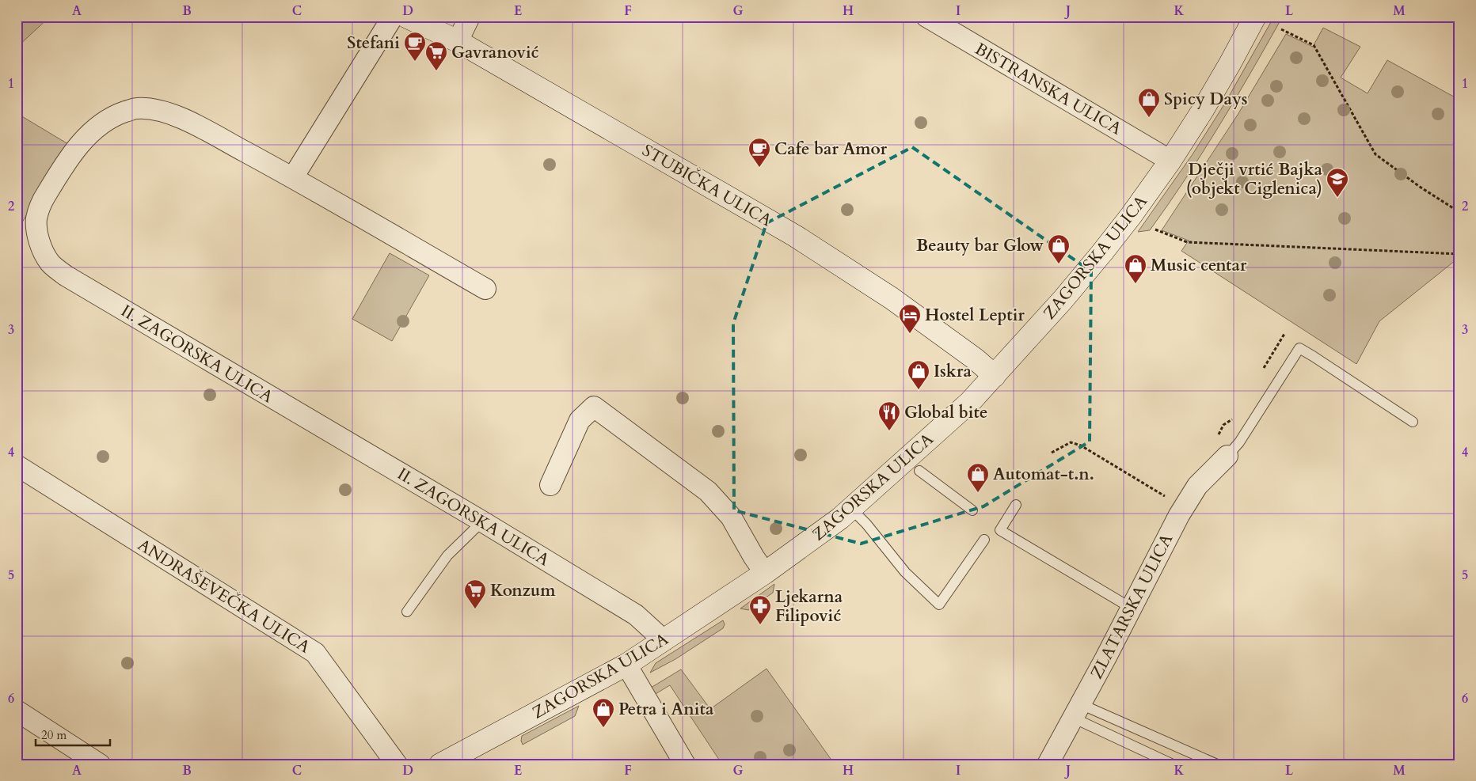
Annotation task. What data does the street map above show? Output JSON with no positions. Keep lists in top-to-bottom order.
{
  "streets": {
    "street": [
      "BISTRANSKA ULICA",
      "STUBIČKA ULICA",
      "ZAGORSKA ULICA",
      "II. ZAGORSKA ULICA",
      "ANDRAŠEVEČKA ULICA",
      "ZLATARSKA ULICA"
    ]
  },
  "crossings": [
    ["BISTRANSKA ULICA", "ZAGORSKA ULICA"],
    ["STUBIČKA ULICA", "ZAGORSKA ULICA"],
    ["ZAGORSKA ULICA", "II. ZAGORSKA ULICA"]
  ],
  "places": {
    "cafe": ["Stefani", "Cafe bar Amor"],
    "supermarket": ["Gavranović", "Konzum"],
    "shop": [
      "Spicy Days",
      "Beauty bar Glow",
      "Music centar",
      "Iskra",
      "Automat-t.n.",
      "Petra i Anita"
    ],
    "school or university": ["Dječji vrtić Bajka (objekt Ciglenica)"],
    "hotel": ["Hostel Leptir"],
    "restaurant": ["Global bite"],
    "pharmacy": ["Ljekarna Filipović"]
  },
  "scale_bar": "20 m",
  "grid": {
    "columns": [
      "A",
      "B",
      "C",
      "D",
      "E",
      "F",
      "G",
      "H",
      "I",
      "J",
      "K",
      "L",
      "M"
    ],
    "rows": [
      "1",
      "2",
      "3",
      "4",
      "5",
      "6"
    ]
  }
}
